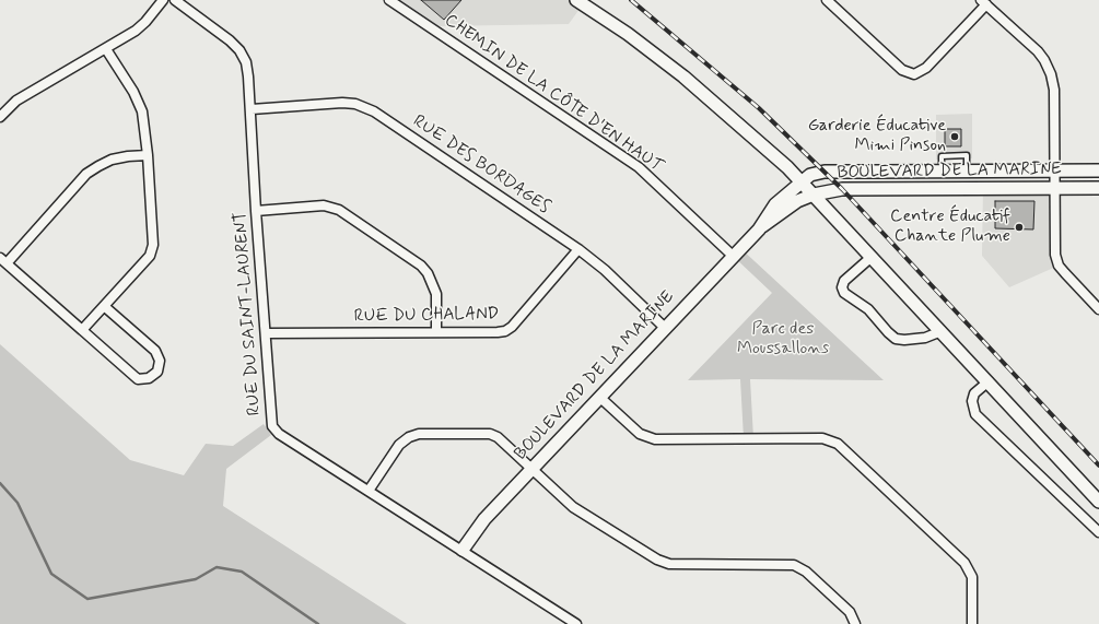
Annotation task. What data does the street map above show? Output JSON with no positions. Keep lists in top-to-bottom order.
{
  "streets": {
    "street": [
      "CHEMIN DE LA CÔTE D'EN HAUT",
      "RUE DES BORDAGES",
      "BOULEVARD DE LA MARINE",
      "RUE DU SAINT-LAURENT",
      "RUE DU CHALAND"
    ]
  },
  "crossings": [
    ["CHEMIN DE LA CÔTE D'EN HAUT", "BOULEVARD DE LA MARINE"],
    ["RUE DES BORDAGES", "BOULEVARD DE LA MARINE"],
    ["RUE DES BORDAGES", "RUE DU SAINT-LAURENT"],
    ["RUE DES BORDAGES", "RUE DU CHALAND"],
    ["BOULEVARD DE LA MARINE", "RUE DU SAINT-LAURENT"],
    ["RUE DU SAINT-LAURENT", "RUE DU CHALAND"]
  ],
  "parks": ["Parc des Moussallons"],
  "places": ["Garderie Éducative Mimi Pinson", "Centre Éducatif Chante Plume"]
}
